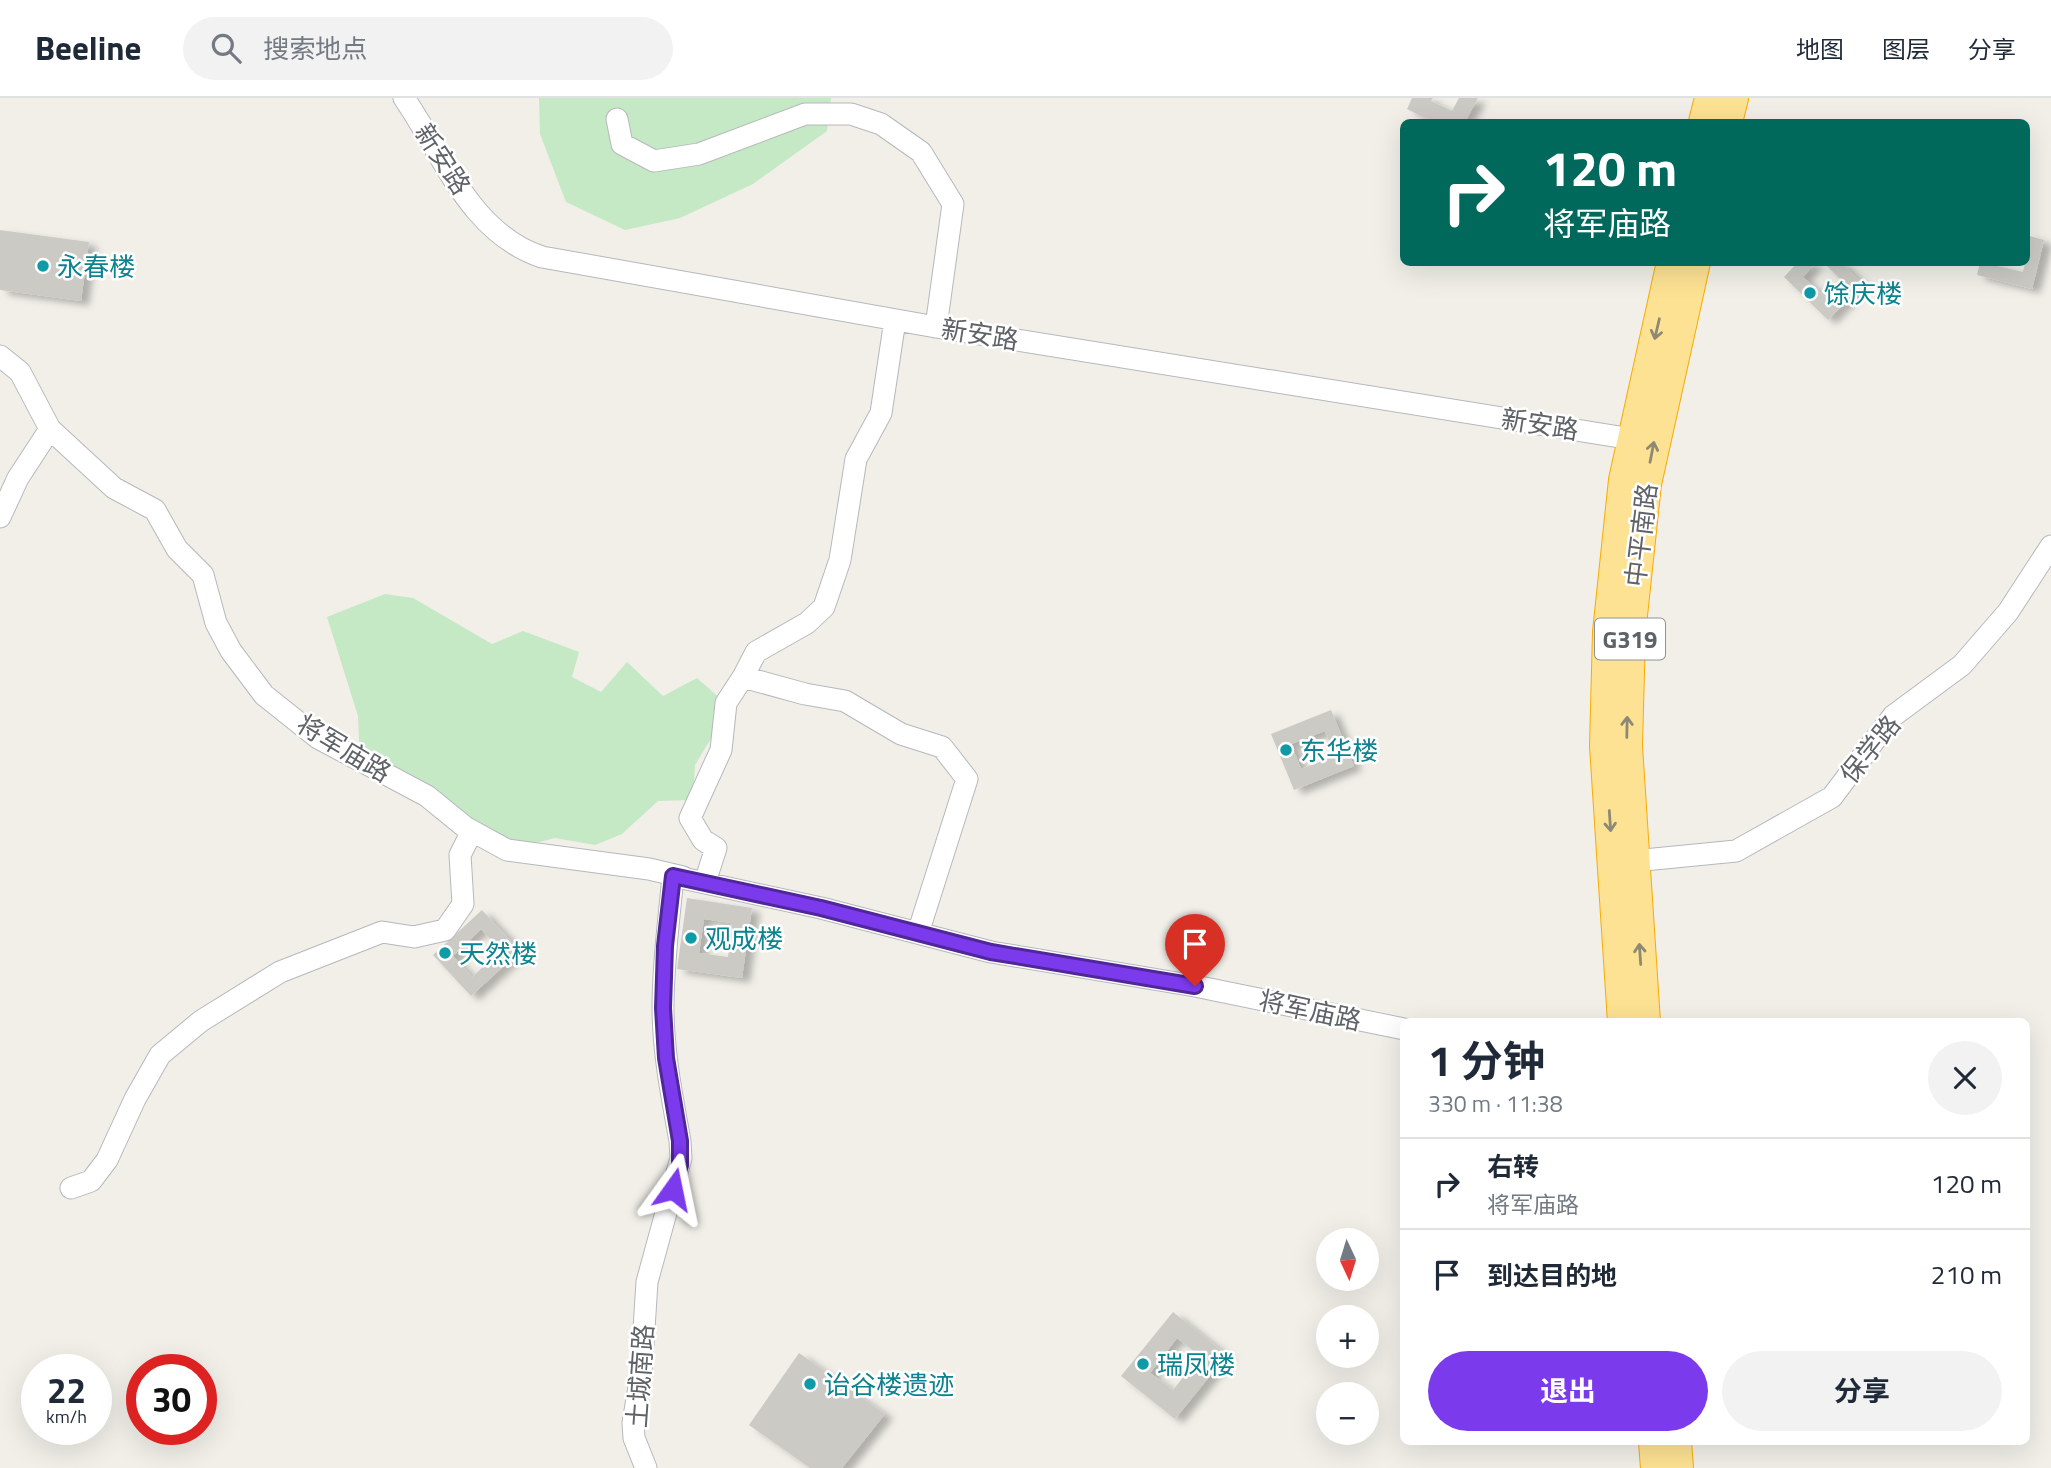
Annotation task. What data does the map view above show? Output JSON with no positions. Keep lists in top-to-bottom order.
{
  "streets": {
    "highway": ["中平南路", "G319"],
    "street": [
      "新安路",
      "将军庙路",
      "保学路",
      "土城南路"
    ]
  },
  "crossings": [
    ["新安路", "G319"],
    ["中平南路", "保学路"],
    ["将军庙路", "土城南路"]
  ],
  "places": [
    "永春楼",
    "馀庆楼",
    "东华楼",
    "观成楼",
    "天然楼",
    "瑞凤楼",
    "诒谷楼遗迹"
  ],
  "north": "bottom",
  "page": {
    "header": "Beeline",
    "search": "搜索地点",
    "nav": ["地图", "图层", "分享"],
    "turn": ["120 m", "将军庙路"],
    "heading": ["1 分钟", "330 m · 11:38"],
    "list": [
      {
        "name": "右转",
        "note": "将军庙路",
        "value": "120 m"
      },
      {
        "name": "到达目的地",
        "value": "210 m"
      }
    ],
    "map_buttons": ["+", "−"],
    "buttons": ["退出", "分享"],
    "speed": "22 km/h",
    "limit": "30"
  }
}
